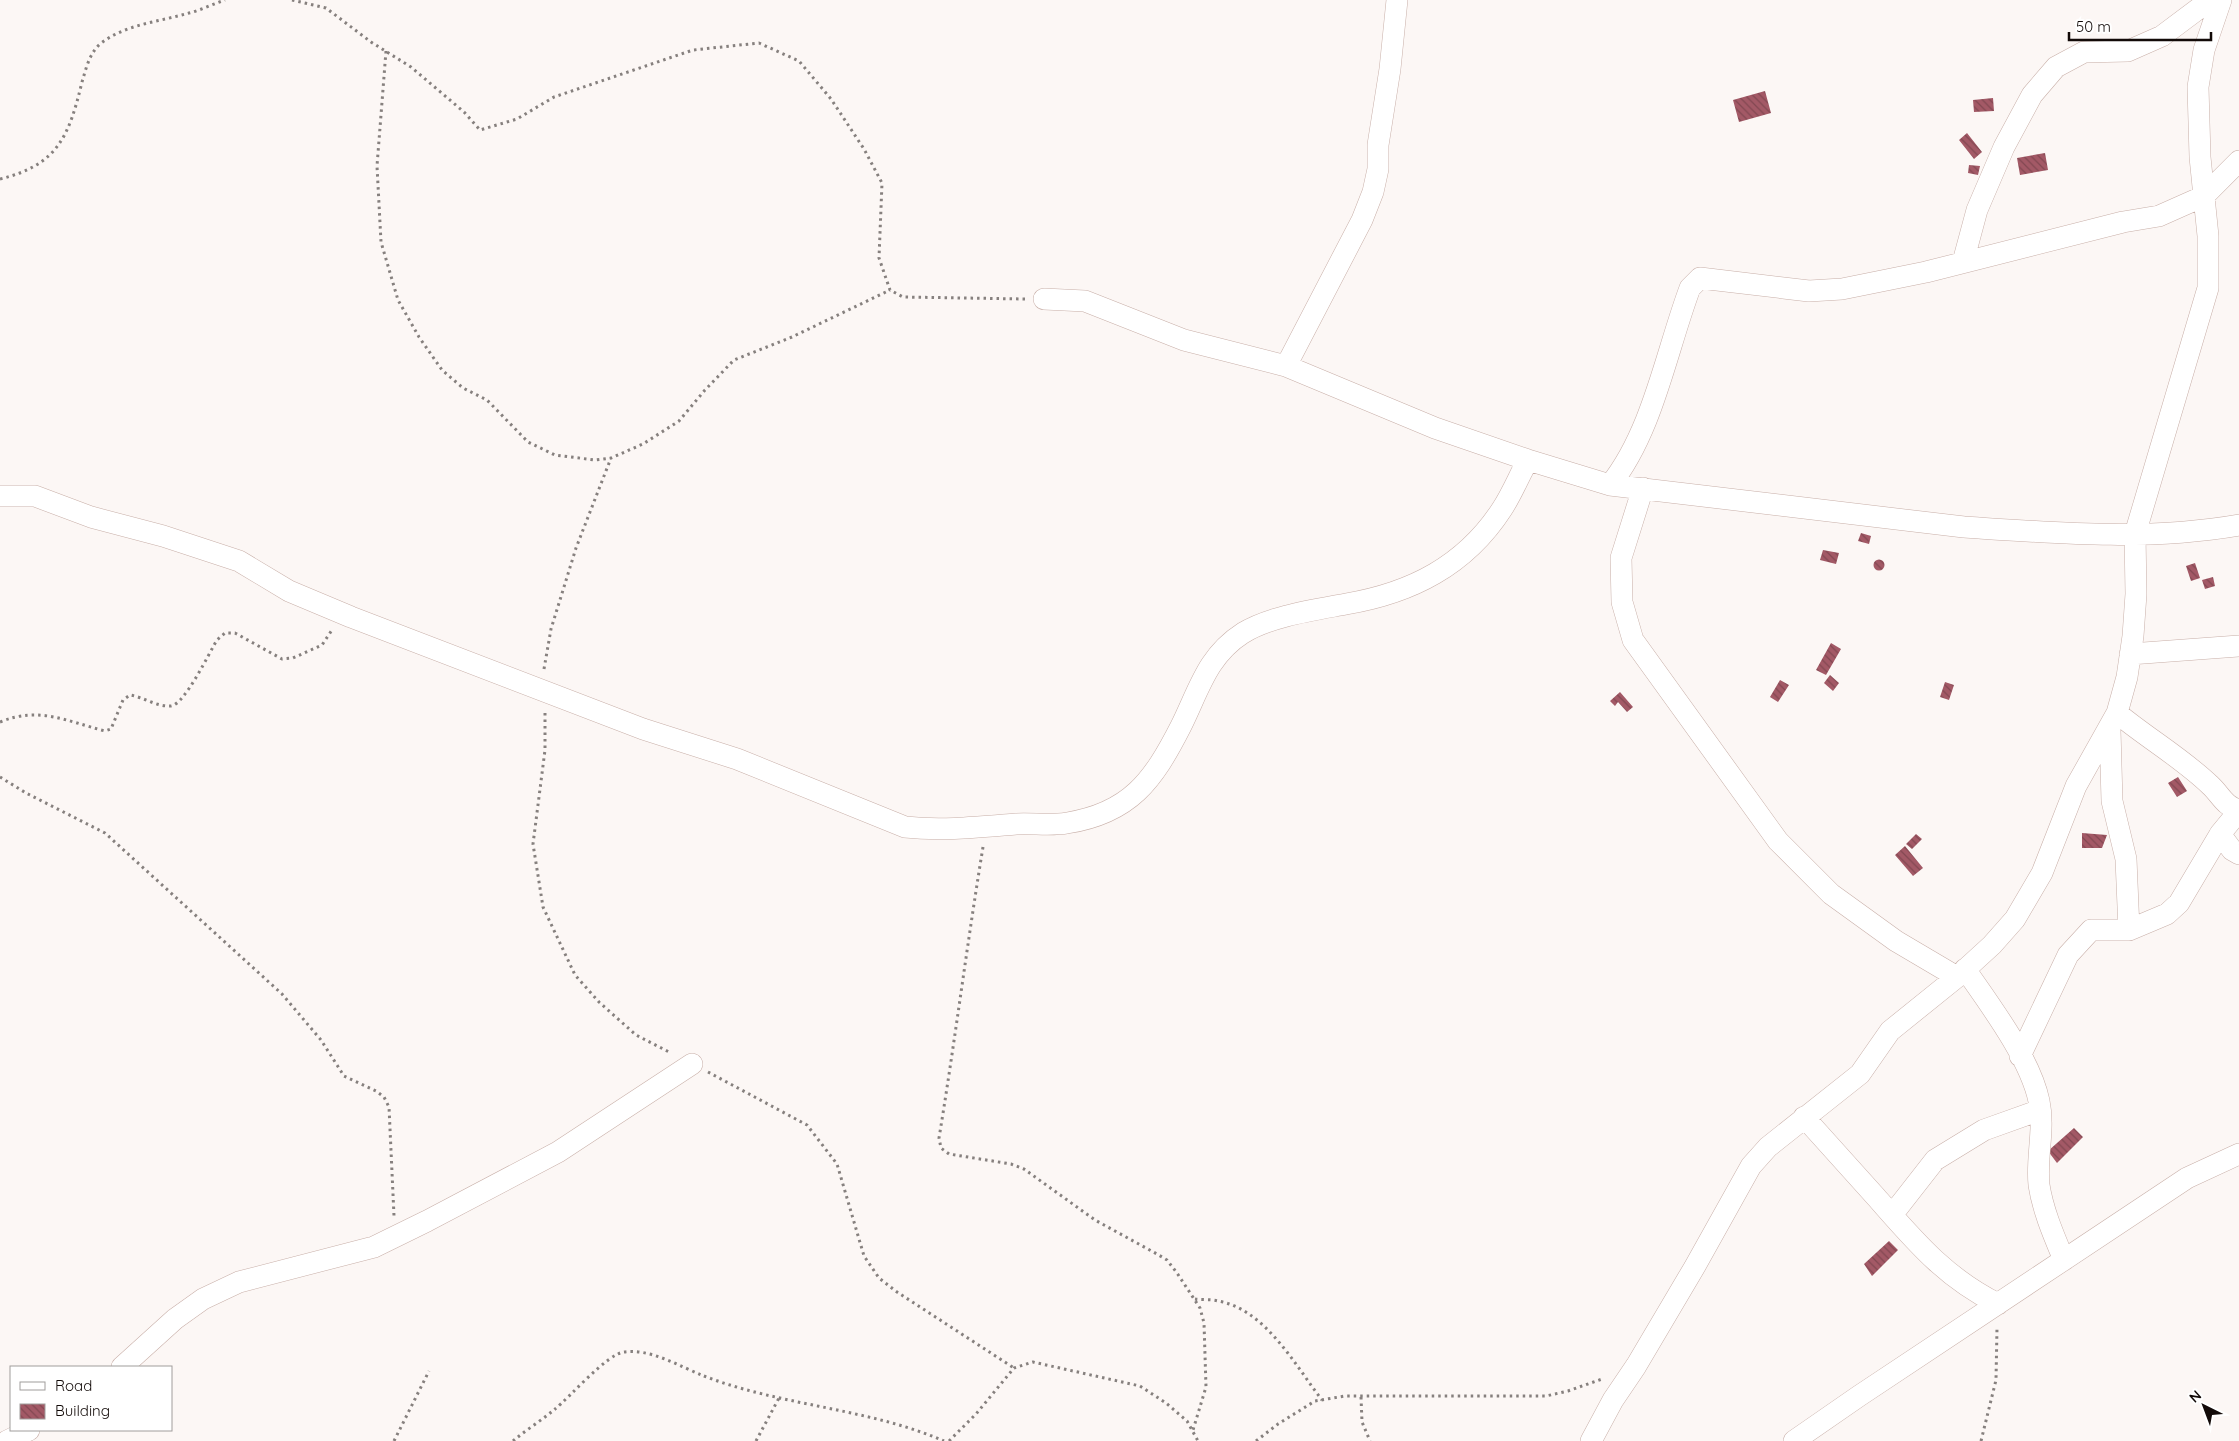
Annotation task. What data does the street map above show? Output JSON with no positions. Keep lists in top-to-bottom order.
{
  "legend": ["Road", "Building"],
  "scale_bar": "50 m",
  "north": "top left"
}
